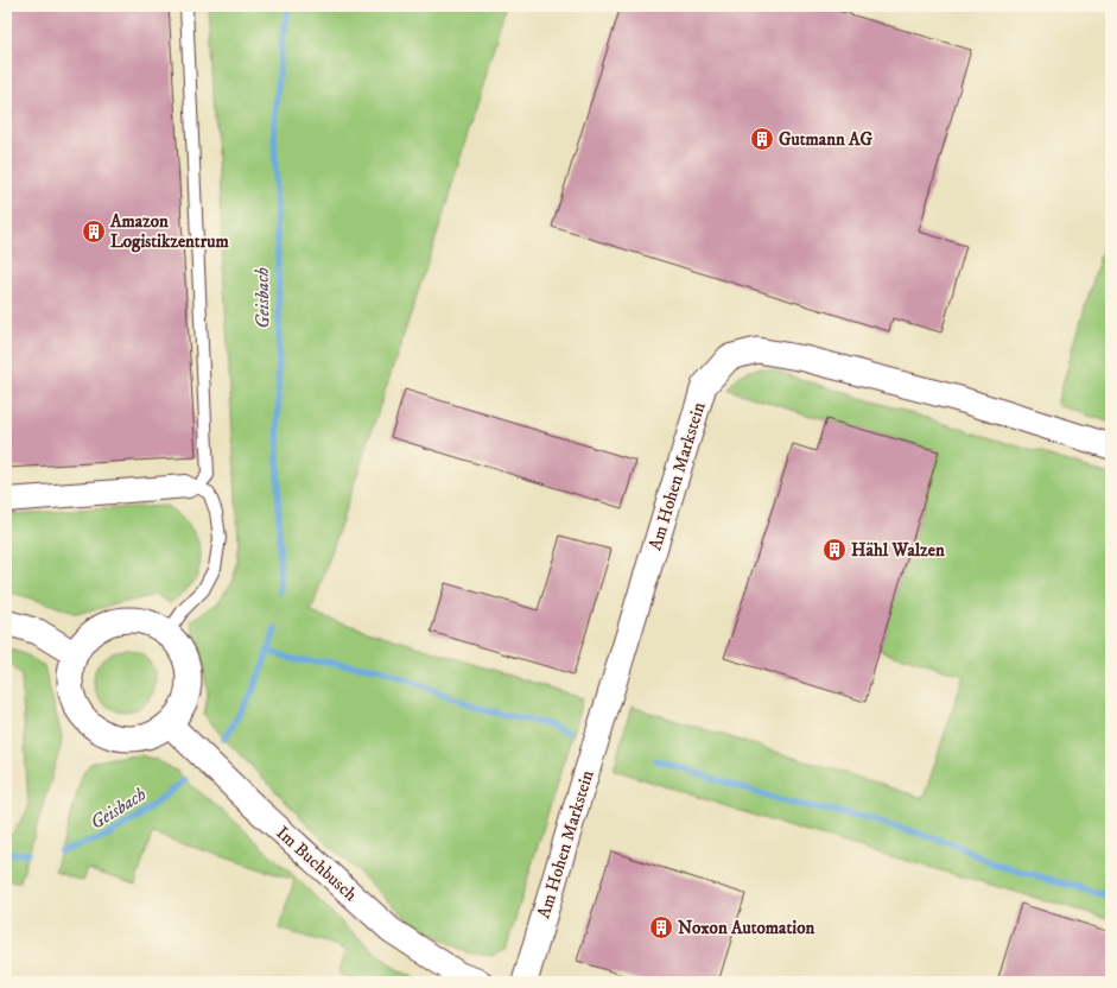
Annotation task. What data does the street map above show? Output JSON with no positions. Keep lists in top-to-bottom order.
{
  "streets": {
    "street": ["Am Hohen Markstein", "Im Buchbusch"]
  },
  "water": ["Geisbach"],
  "places": {
    "building": [
      "Gutmann AG",
      "Amazon Logistikzentrum",
      "Hähl Walzen",
      "Noxon Automation"
    ]
  }
}
